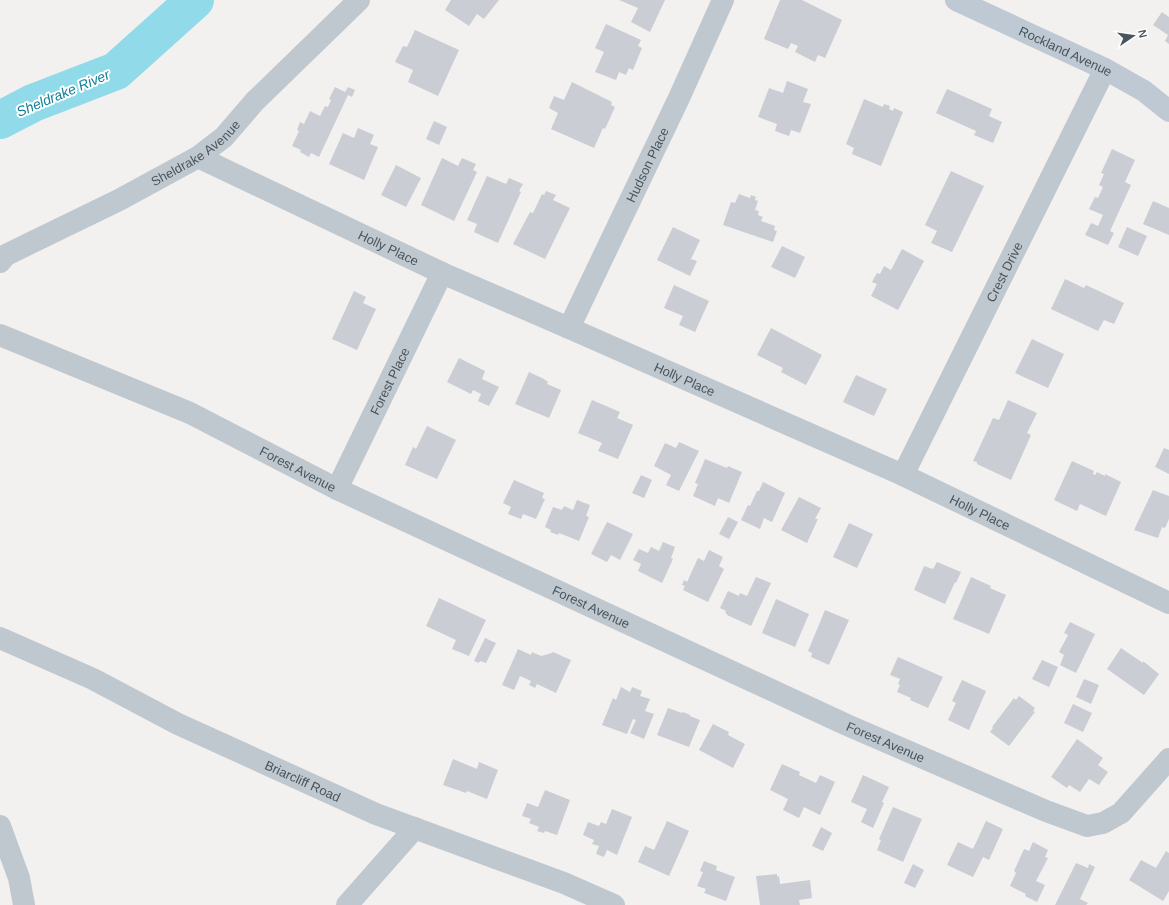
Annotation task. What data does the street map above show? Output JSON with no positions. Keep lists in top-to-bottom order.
{
  "streets": {
    "street": [
      "Rockland Avenue",
      "Sheldrake Avenue",
      "Hudson Place",
      "Holly Place",
      "Crest Drive",
      "Forest Place",
      "Forest Avenue",
      "Briarcliff Road"
    ]
  },
  "crossings": [
    ["Rockland Avenue", "Crest Drive"],
    ["Sheldrake Avenue", "Holly Place"],
    ["Hudson Place", "Holly Place"],
    ["Holly Place", "Crest Drive"],
    ["Holly Place", "Forest Place"],
    ["Forest Place", "Forest Avenue"]
  ],
  "water": ["Sheldrake River"],
  "north": "right"
}
